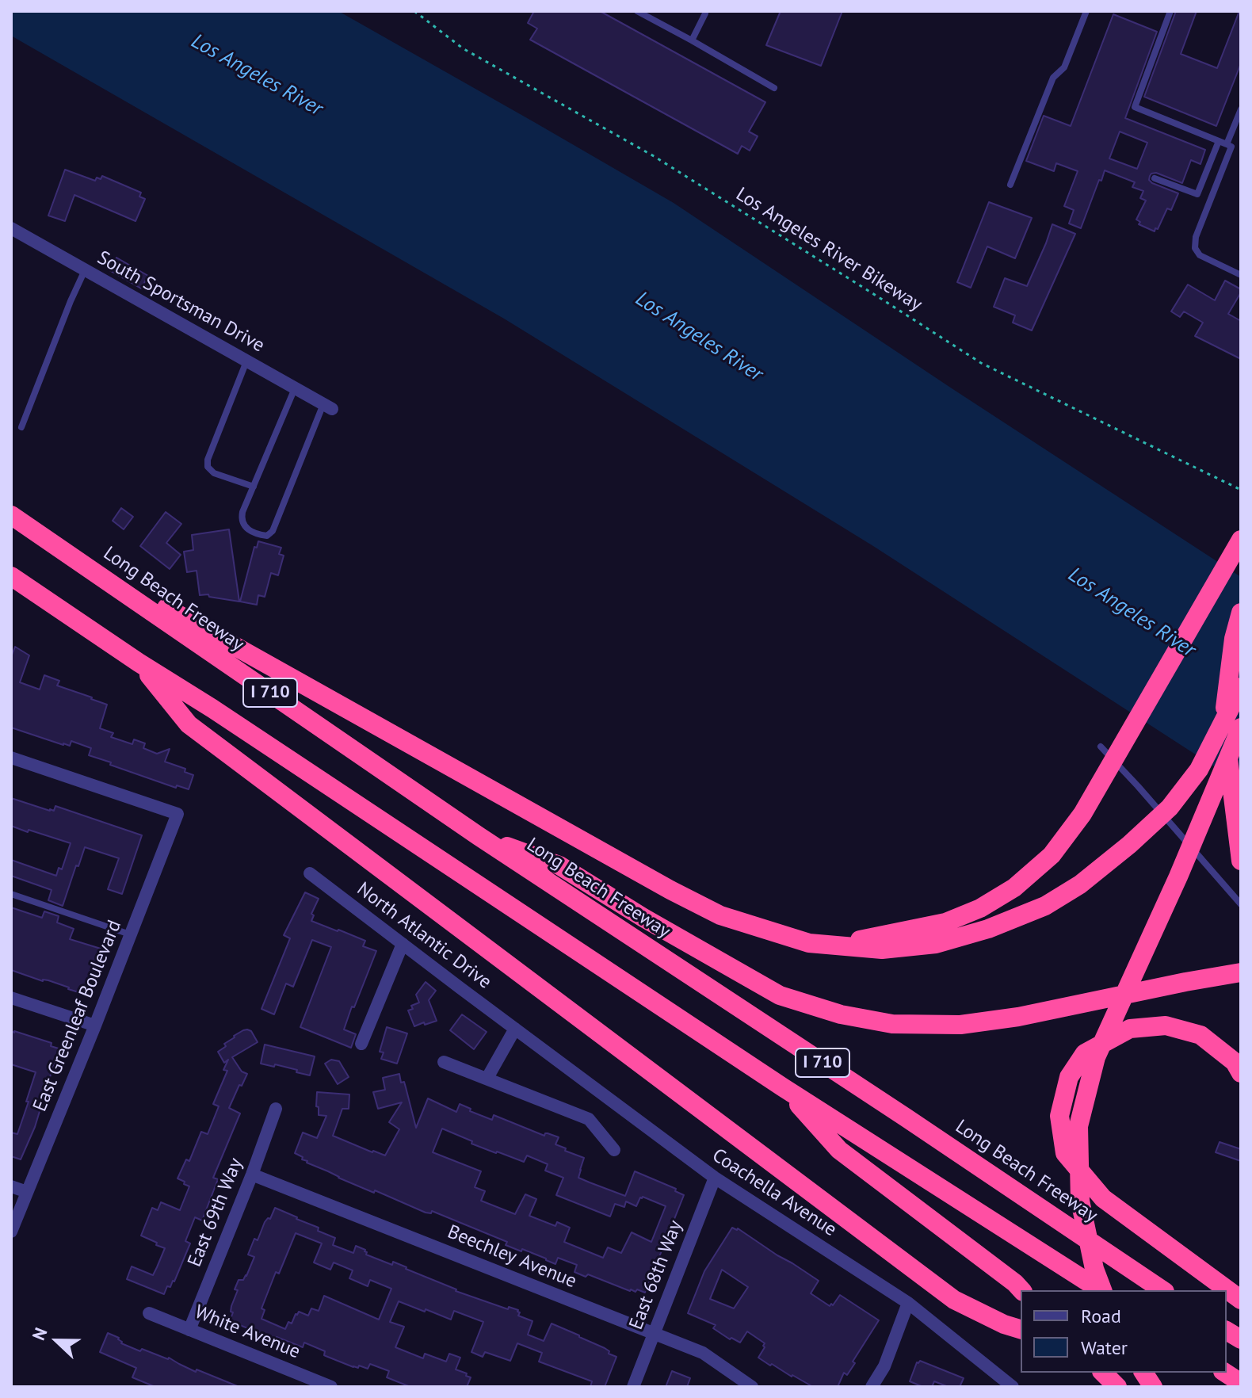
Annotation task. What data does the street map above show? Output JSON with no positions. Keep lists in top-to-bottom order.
{
  "streets": {
    "highway": ["Long Beach Freeway", "I 710"],
    "street": [
      "South Sportsman Drive",
      "North Atlantic Drive",
      "East Greenleaf Boulevard",
      "Coachella Avenue",
      "East 69th Way",
      "Beechley Avenue",
      "East 68th Way",
      "White Avenue"
    ],
    "path": ["Los Angeles River Bikeway"]
  },
  "crossings": [
    ["North Atlantic Drive", "Coachella Avenue"],
    ["Coachella Avenue", "East 68th Way"],
    ["East 69th Way", "Beechley Avenue"],
    ["East 69th Way", "White Avenue"],
    ["Beechley Avenue", "East 68th Way"]
  ],
  "water": ["Los Angeles River"],
  "legend": ["Road", "Water"],
  "north": "left"
}
